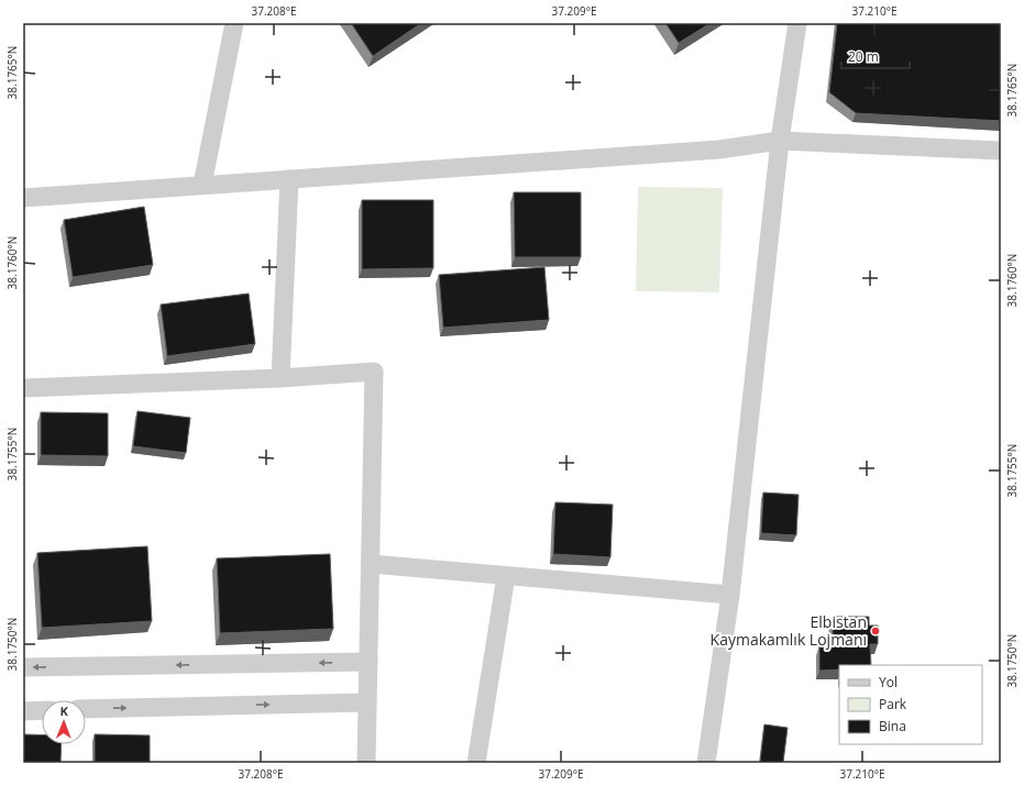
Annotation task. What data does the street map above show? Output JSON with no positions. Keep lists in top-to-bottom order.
{
  "places": ["Elbistan Kaymakamlık Lojmanı"],
  "legend": ["Yol", "Park", "Bina"],
  "scale_bar": "20 m",
  "north": "top",
  "coordinates": [
    "37.208°E",
    "37.209°E",
    "37.210°E",
    "38.1765°N",
    "38.1760°N",
    "38.1755°N",
    "38.1750°N"
  ]
}
